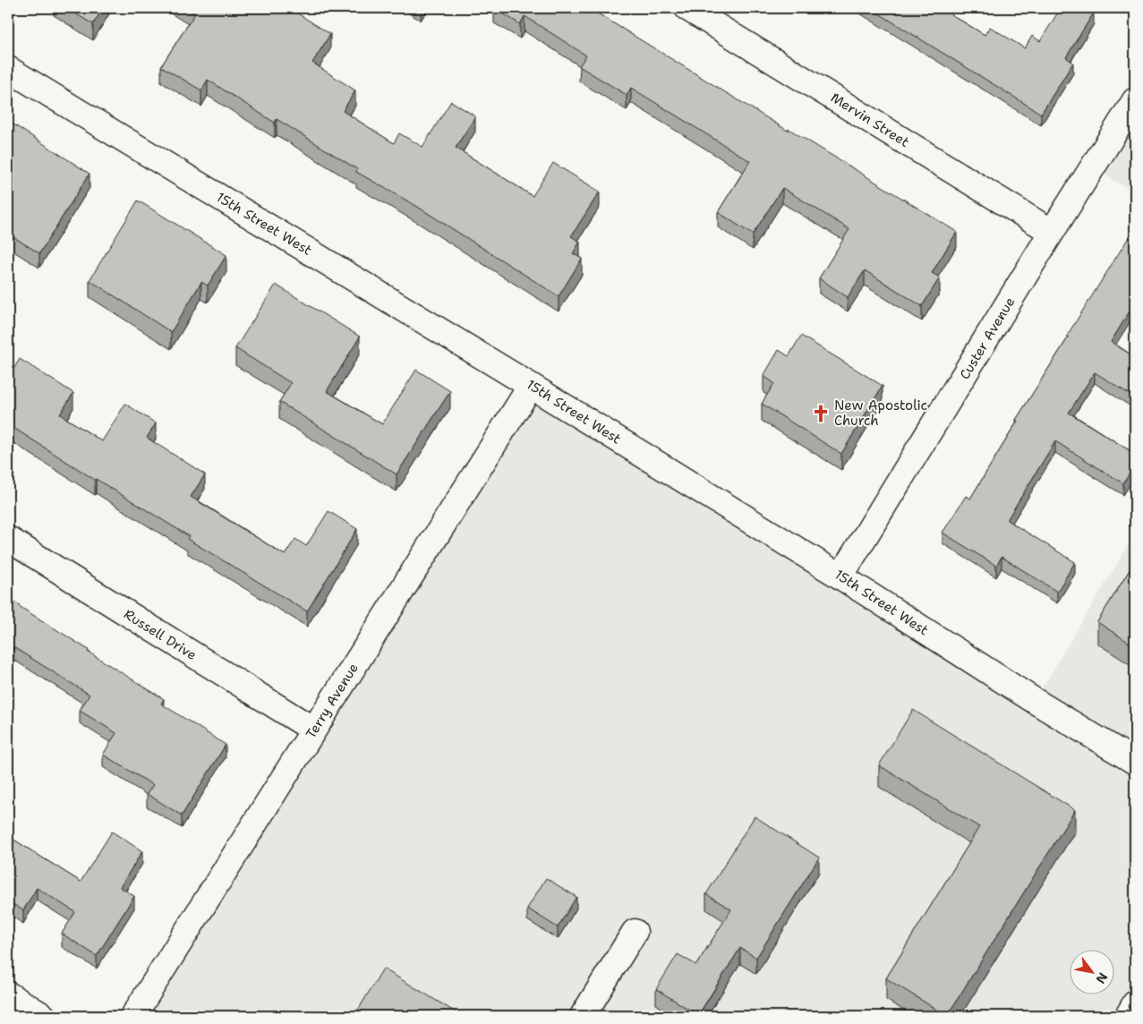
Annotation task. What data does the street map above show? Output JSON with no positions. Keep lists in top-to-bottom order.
{
  "streets": {
    "street": [
      "Mervin Street",
      "15th Street West",
      "Custer Avenue",
      "Russell Drive",
      "Terry Avenue"
    ]
  },
  "crossings": [
    ["Mervin Street", "Custer Avenue"],
    ["15th Street West", "Custer Avenue"],
    ["15th Street West", "Terry Avenue"],
    ["Russell Drive", "Terry Avenue"]
  ],
  "places": {
    "church": ["New Apostolic Church"]
  },
  "north": "bottom right"
}
